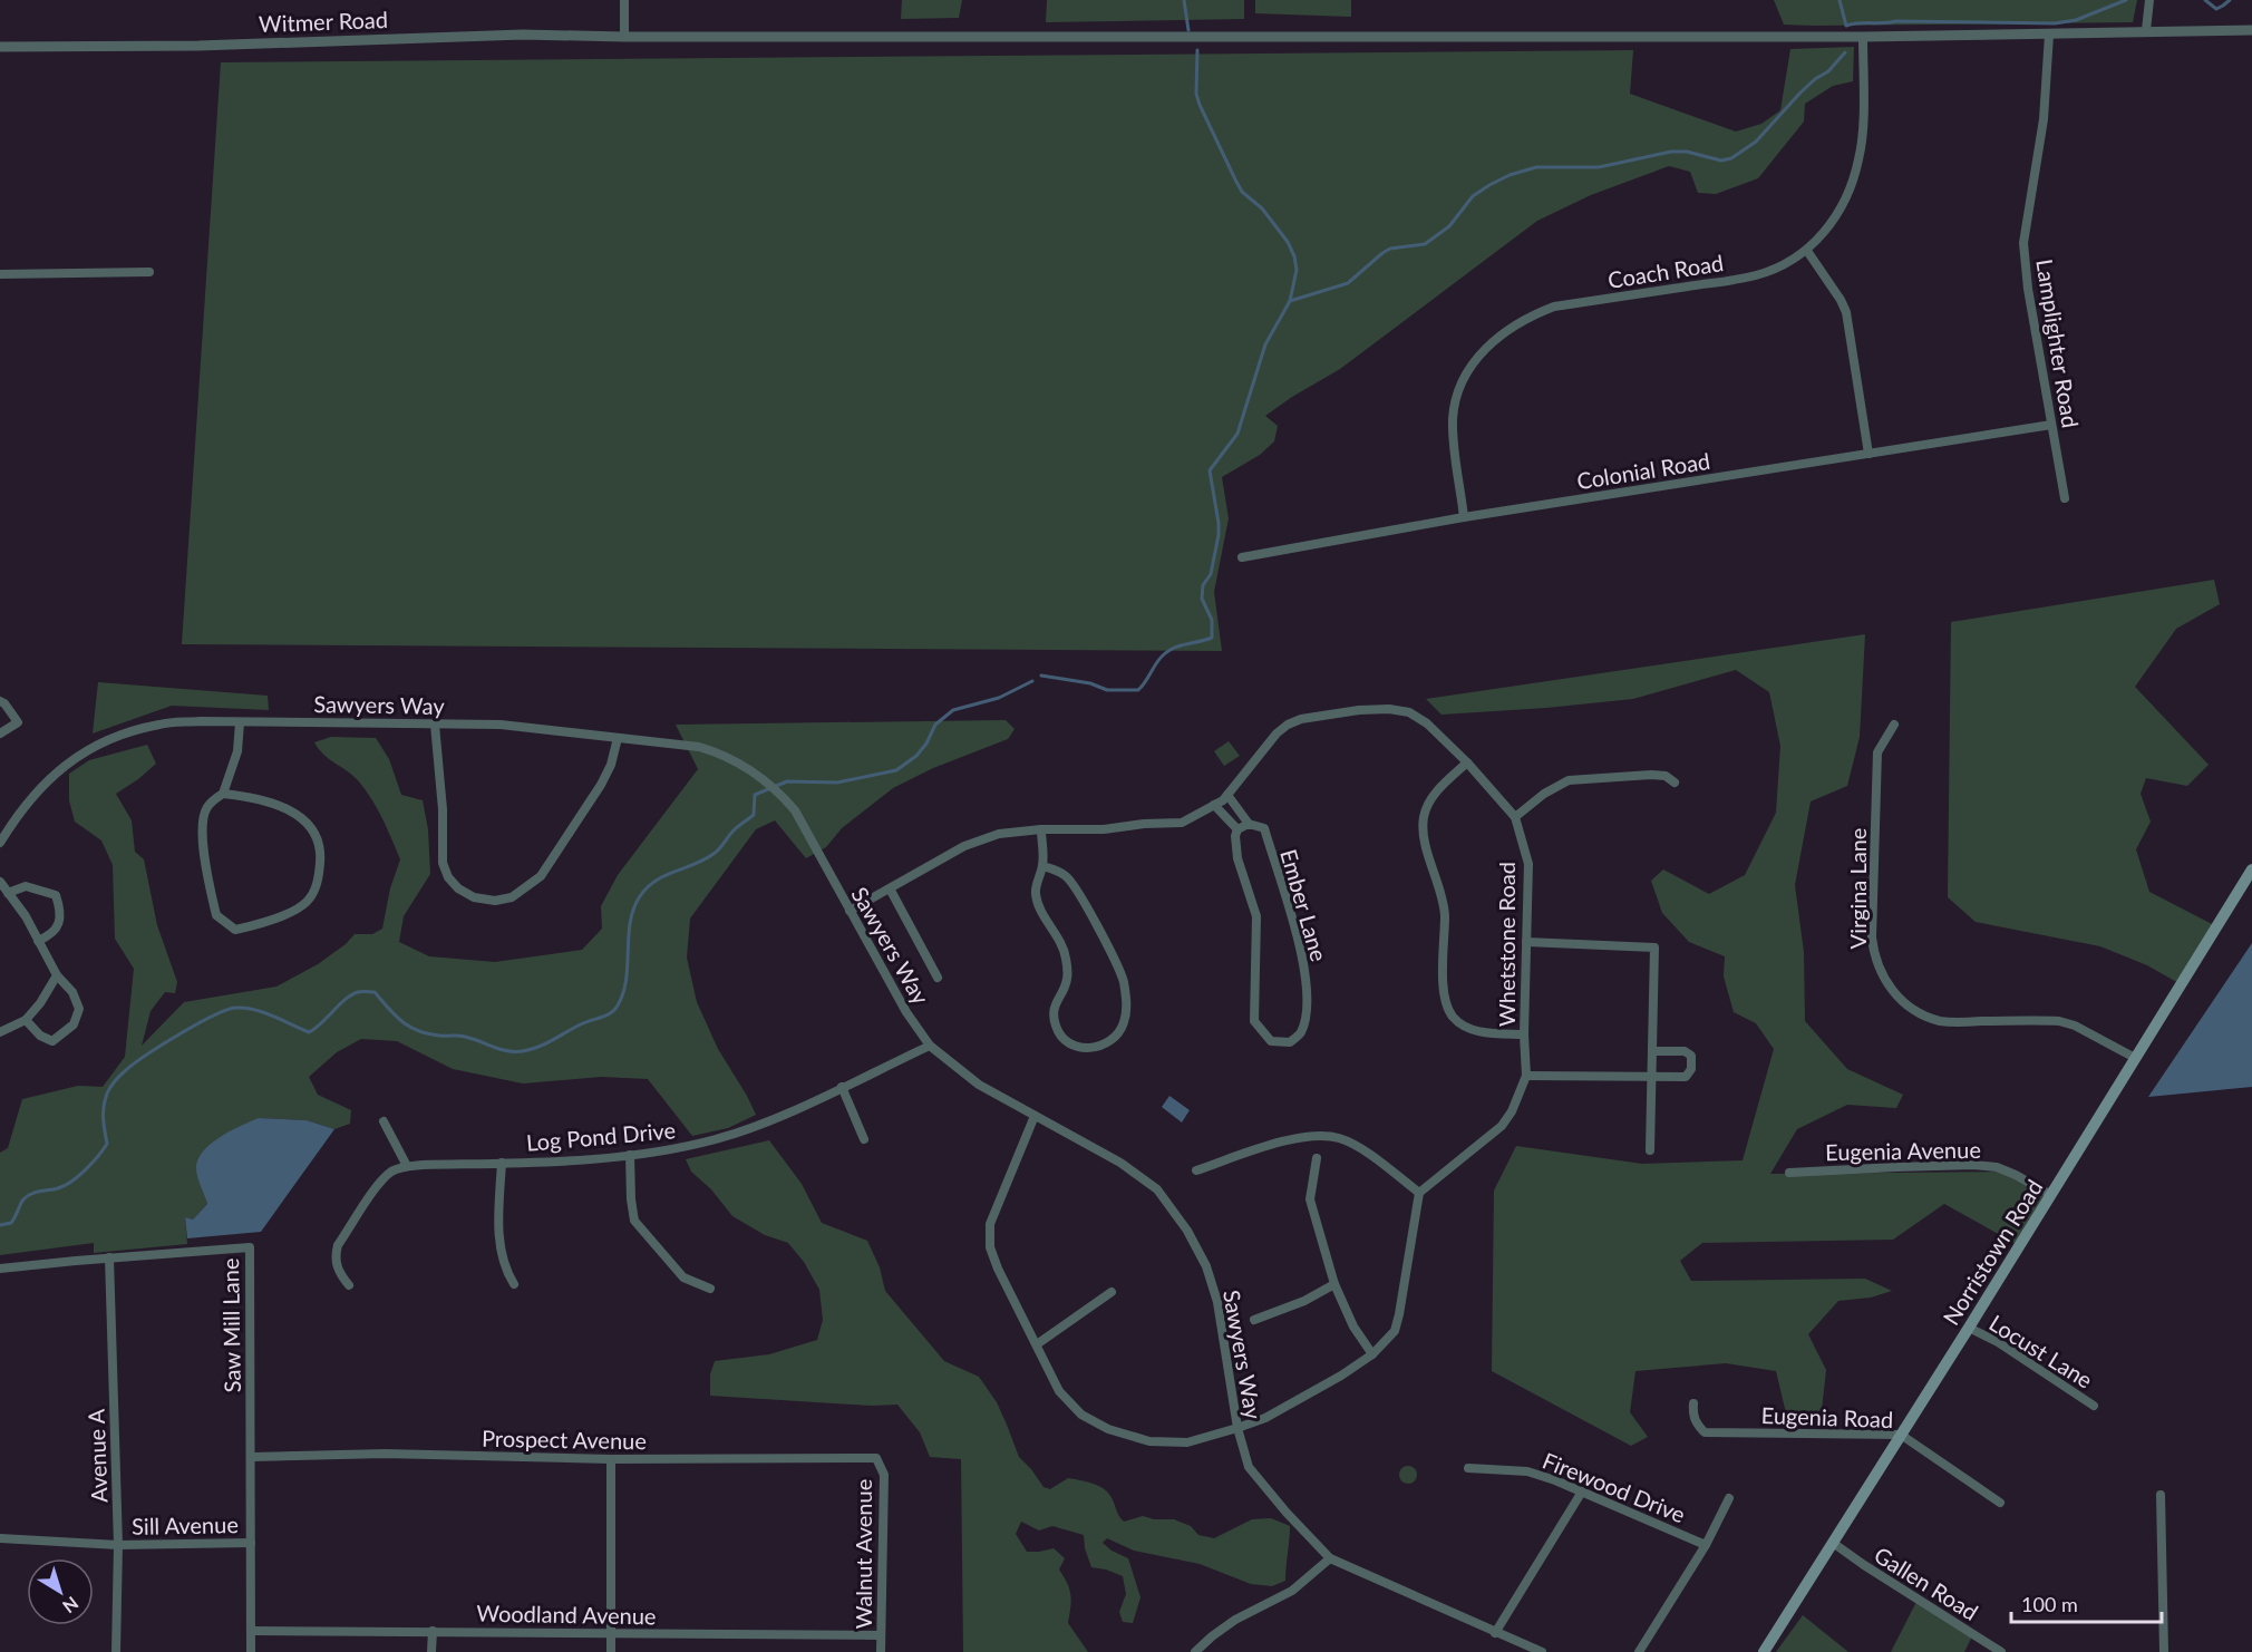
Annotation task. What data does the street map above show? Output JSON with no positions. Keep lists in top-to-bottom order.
{
  "streets": {
    "main road": ["Norristown Road"],
    "street": [
      "Witmer Road",
      "Coach Road",
      "Lamplighter Road",
      "Colonial Road",
      "Sawyers Way",
      "Virgina Lane",
      "Ember Lane",
      "Whetstone Road",
      "Log Pond Drive",
      "Eugenia Avenue",
      "Saw Mill Lane",
      "Locust Lane",
      "Eugenia Road",
      "Prospect Avenue",
      "Avenue A",
      "Firewood Drive",
      "Sill Avenue",
      "Walnut Avenue",
      "Gallen Road",
      "Woodland Avenue"
    ]
  },
  "crossings": [
    ["Witmer Road", "Coach Road"],
    ["Witmer Road", "Lamplighter Road"],
    ["Coach Road", "Colonial Road"],
    ["Lamplighter Road", "Colonial Road"],
    ["Sawyers Way", "Whetstone Road"],
    ["Sawyers Way", "Log Pond Drive"],
    ["Virgina Lane", "Norristown Road"],
    ["Ember Lane", "Whetstone Road"],
    ["Eugenia Avenue", "Norristown Road"],
    ["Norristown Road", "Locust Lane"],
    ["Norristown Road", "Eugenia Road"],
    ["Norristown Road", "Gallen Road"],
    ["Saw Mill Lane", "Prospect Avenue"],
    ["Saw Mill Lane", "Avenue A"],
    ["Saw Mill Lane", "Sill Avenue"],
    ["Saw Mill Lane", "Woodland Avenue"],
    ["Prospect Avenue", "Walnut Avenue"],
    ["Avenue A", "Sill Avenue"],
    ["Walnut Avenue", "Woodland Avenue"]
  ],
  "scale_bar": "100 m",
  "north": "bottom right"
}
